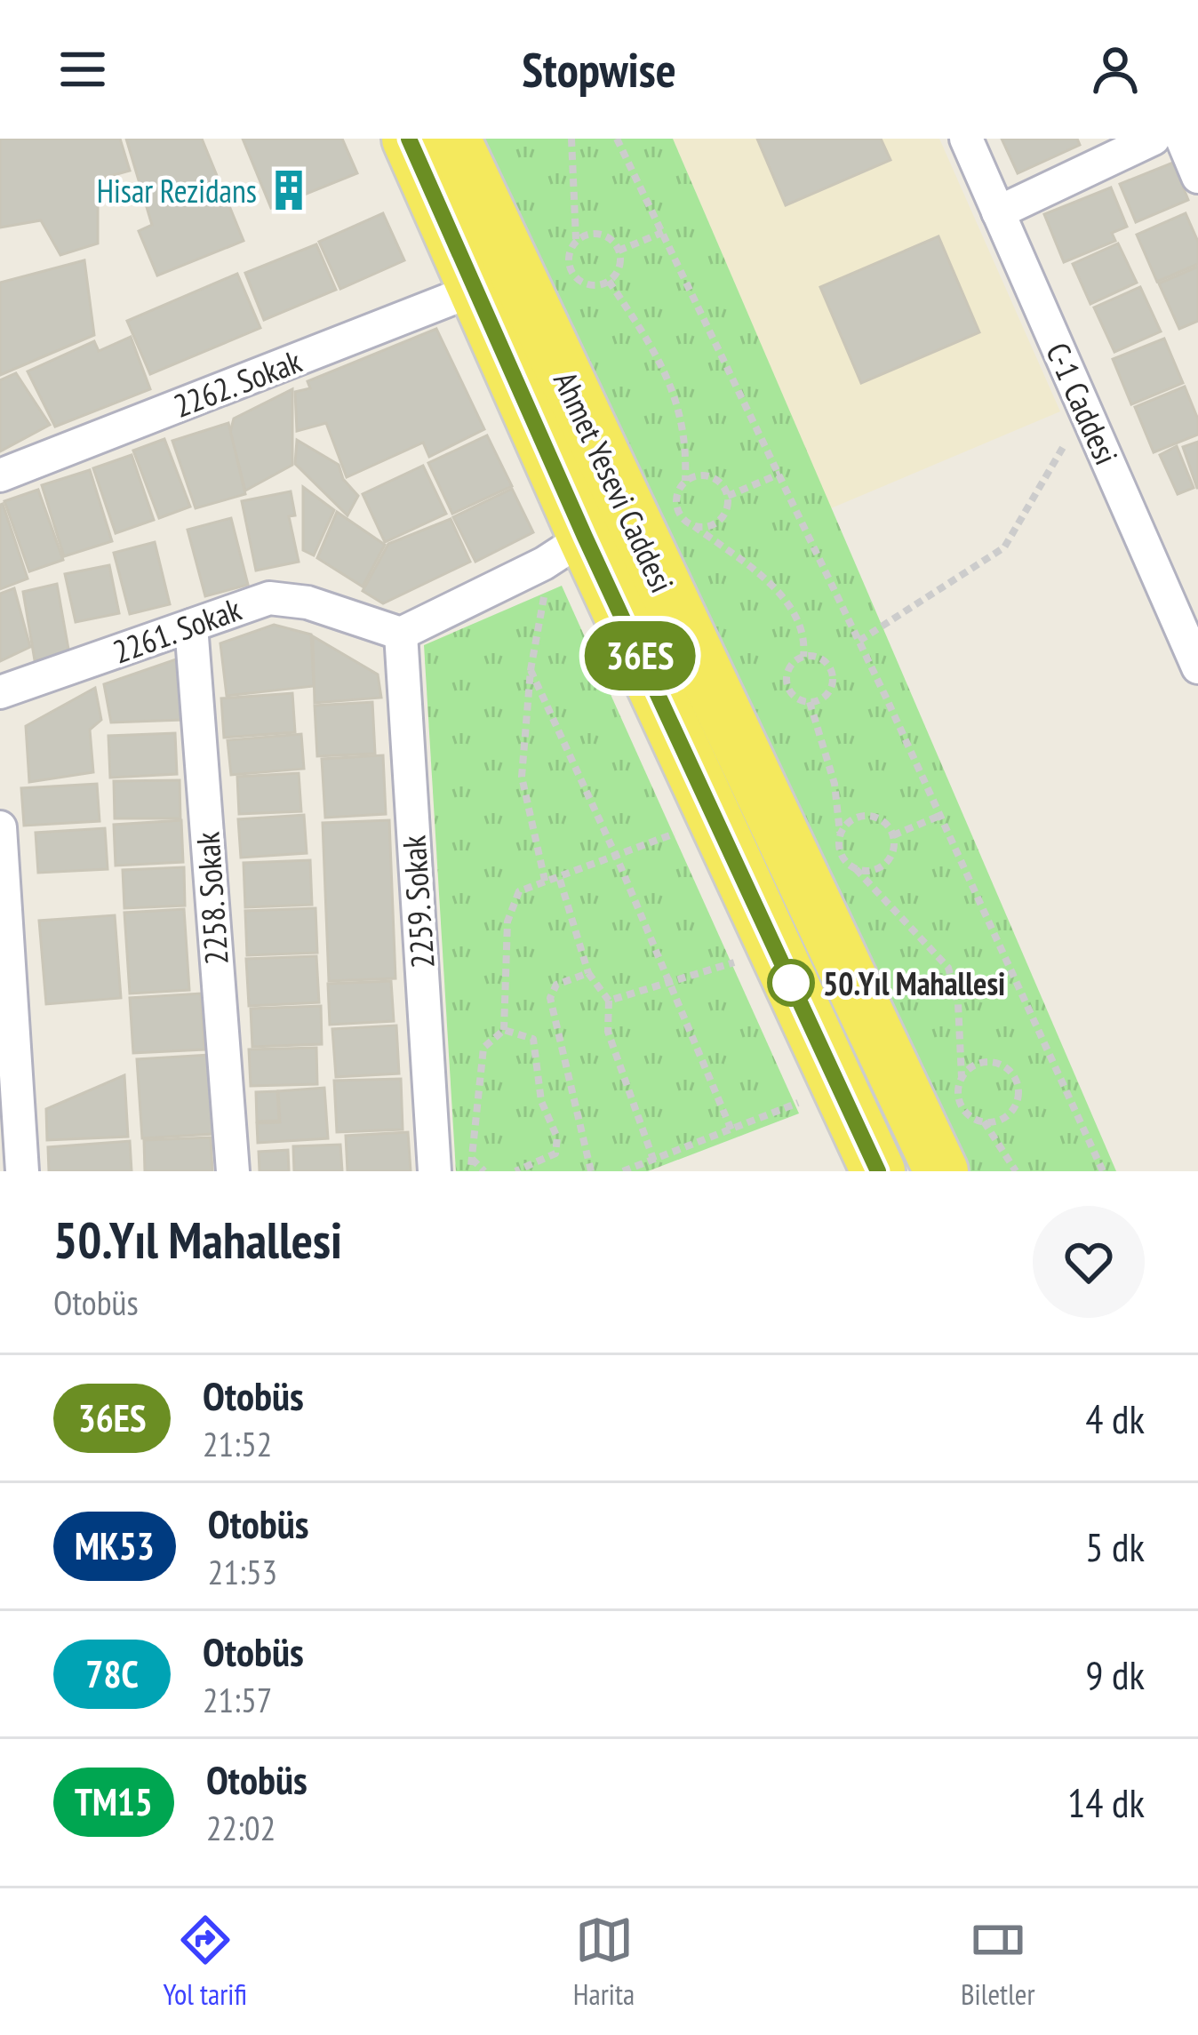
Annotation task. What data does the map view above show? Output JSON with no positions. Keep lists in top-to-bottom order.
{
  "streets": {
    "main road": ["Ahmet Yesevi Caddesi"],
    "street": [
      "2262. Sokak",
      "C-1 Caddesi",
      "2261. Sokak",
      "2258. Sokak",
      "2259. Sokak"
    ]
  },
  "crossings": [
    ["2262. Sokak", "Ahmet Yesevi Caddesi"],
    ["2261. Sokak", "2258. Sokak"],
    ["2261. Sokak", "2259. Sokak"]
  ],
  "places": {
    "building": ["Hisar Rezidans"],
    "other": ["50.Yıl Mahallesi"]
  },
  "lines": ["bus line 36ES"],
  "page": {
    "header": "Stopwise",
    "on_map": "36ES",
    "heading": ["50.Yıl Mahallesi", "Otobüs"],
    "list": [
      {
        "mark": "36ES",
        "name": "Otobüs",
        "note": "21:52",
        "value": "4 dk"
      },
      {
        "mark": "MK53",
        "name": "Otobüs",
        "note": "21:53",
        "value": "5 dk"
      },
      {
        "mark": "78C",
        "name": "Otobüs",
        "note": "21:57",
        "value": "9 dk"
      },
      {
        "mark": "TM15",
        "name": "Otobüs",
        "note": "22:02",
        "value": "14 dk"
      }
    ],
    "tabs": ["Yol tarifi", "Harita", "Biletler"]
  }
}
